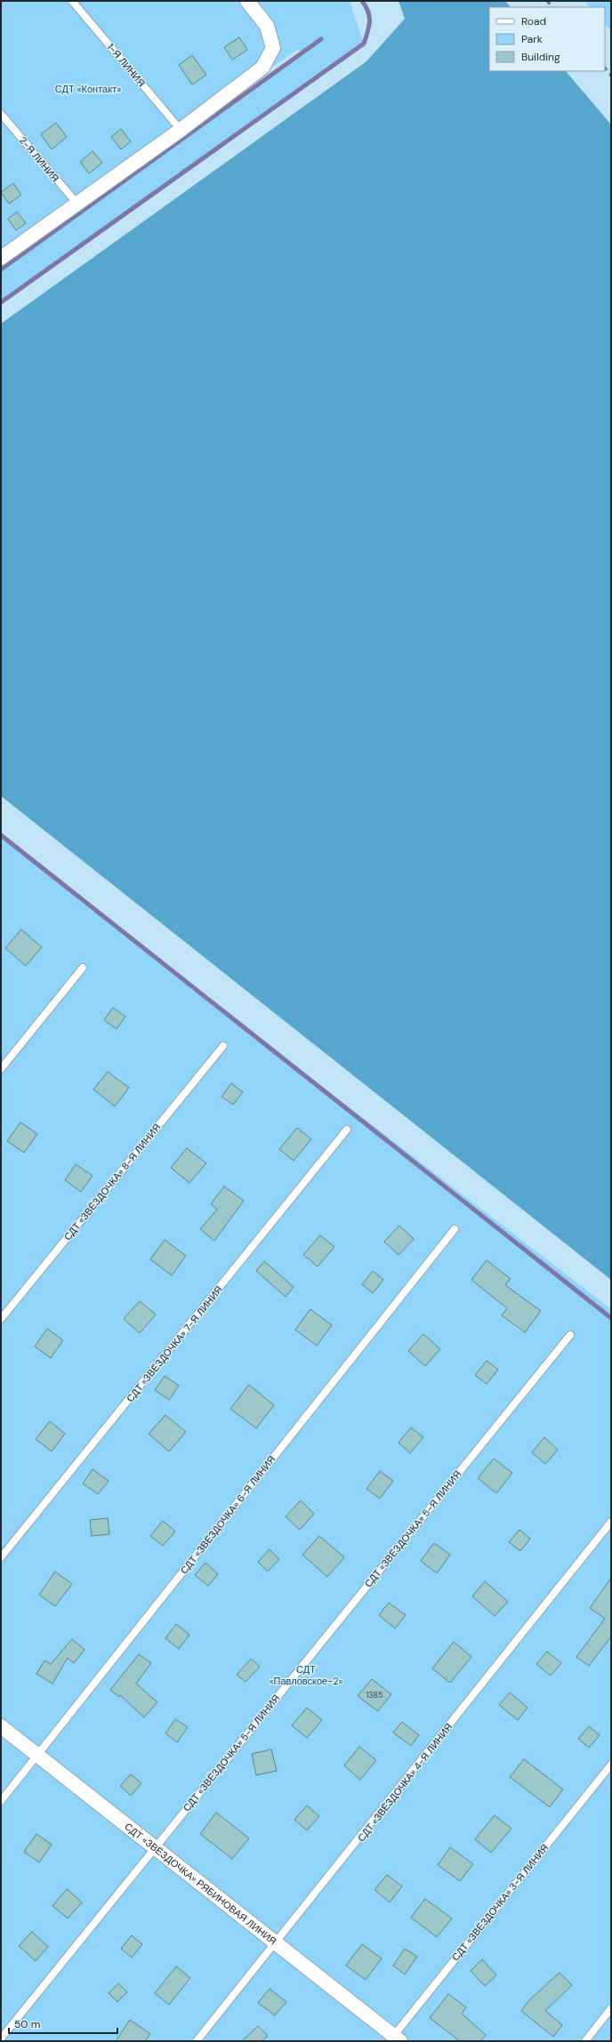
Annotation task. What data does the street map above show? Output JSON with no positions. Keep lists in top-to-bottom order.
{
  "streets": {
    "street": ["СДТ «ЗВЁЗДОЧКА» РЯБИНОВАЯ ЛИНИЯ"],
    "lane": [
      "1-Я ЛИНИЯ",
      "2-Я ЛИНИЯ",
      "СДТ «ЗВЁЗДОЧКА» 8-Я ЛИНИЯ",
      "СДТ «ЗВЁЗДОЧКА» 7-Я ЛИНИЯ",
      "СДТ «ЗВЁЗДОЧКА» 6-Я ЛИНИЯ",
      "СДТ «ЗВЁЗДОЧКА» 5-Я ЛИНИЯ",
      "СДТ «ЗВЁЗДОЧКА» 4-Я ЛИНИЯ",
      "СДТ «ЗВЁЗДОЧКА» 3-Я ЛИНИЯ"
    ]
  },
  "crossings": [
    ["СДТ «ЗВЁЗДОЧКА» 6-Я ЛИНИЯ", "СДТ «ЗВЁЗДОЧКА» РЯБИНОВАЯ ЛИНИЯ"],
    ["СДТ «ЗВЁЗДОЧКА» 5-Я ЛИНИЯ", "СДТ «ЗВЁЗДОЧКА» РЯБИНОВАЯ ЛИНИЯ"],
    ["СДТ «ЗВЁЗДОЧКА» 4-Я ЛИНИЯ", "СДТ «ЗВЁЗДОЧКА» РЯБИНОВАЯ ЛИНИЯ"],
    ["СДТ «ЗВЁЗДОЧКА» РЯБИНОВАЯ ЛИНИЯ", "СДТ «ЗВЁЗДОЧКА» 3-Я ЛИНИЯ"]
  ],
  "parks": ["СДТ «Контакт»", "СДТ «Павловское-2»"],
  "house_numbers": ["1385"],
  "legend": ["Road", "Park", "Building"],
  "scale_bar": "50 m"
}
